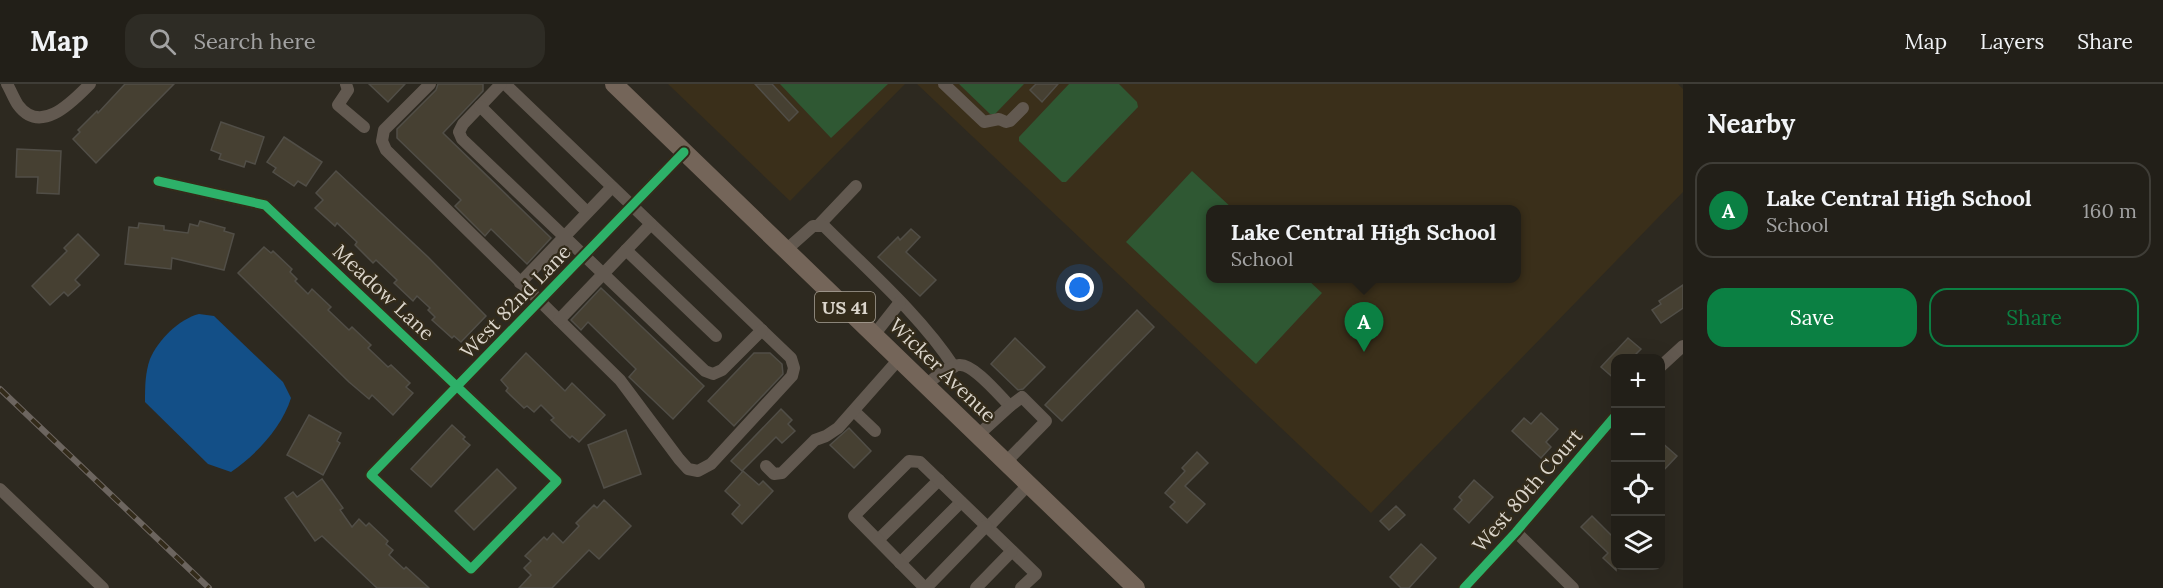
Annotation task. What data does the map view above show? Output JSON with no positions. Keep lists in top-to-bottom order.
{
  "streets": {
    "highway": ["US 41", "Wicker Avenue"],
    "street": ["Meadow Lane", "West 82nd Lane", "West 80th Court"]
  },
  "crossings": [
    ["Meadow Lane", "West 82nd Lane"],
    ["West 82nd Lane", "Wicker Avenue"]
  ],
  "page": {
    "header": "Map",
    "search": "Search here",
    "nav": ["Map", "Layers", "Share"],
    "heading": "Nearby",
    "list": [
      {
        "mark": "A",
        "name": "Lake Central High School",
        "note": "School",
        "value": "160 m"
      }
    ],
    "popup": ["Lake Central High School", "School"],
    "buttons": ["Save", "Share"],
    "pins": "A",
    "map_buttons": ["+", "−"]
  }
}
